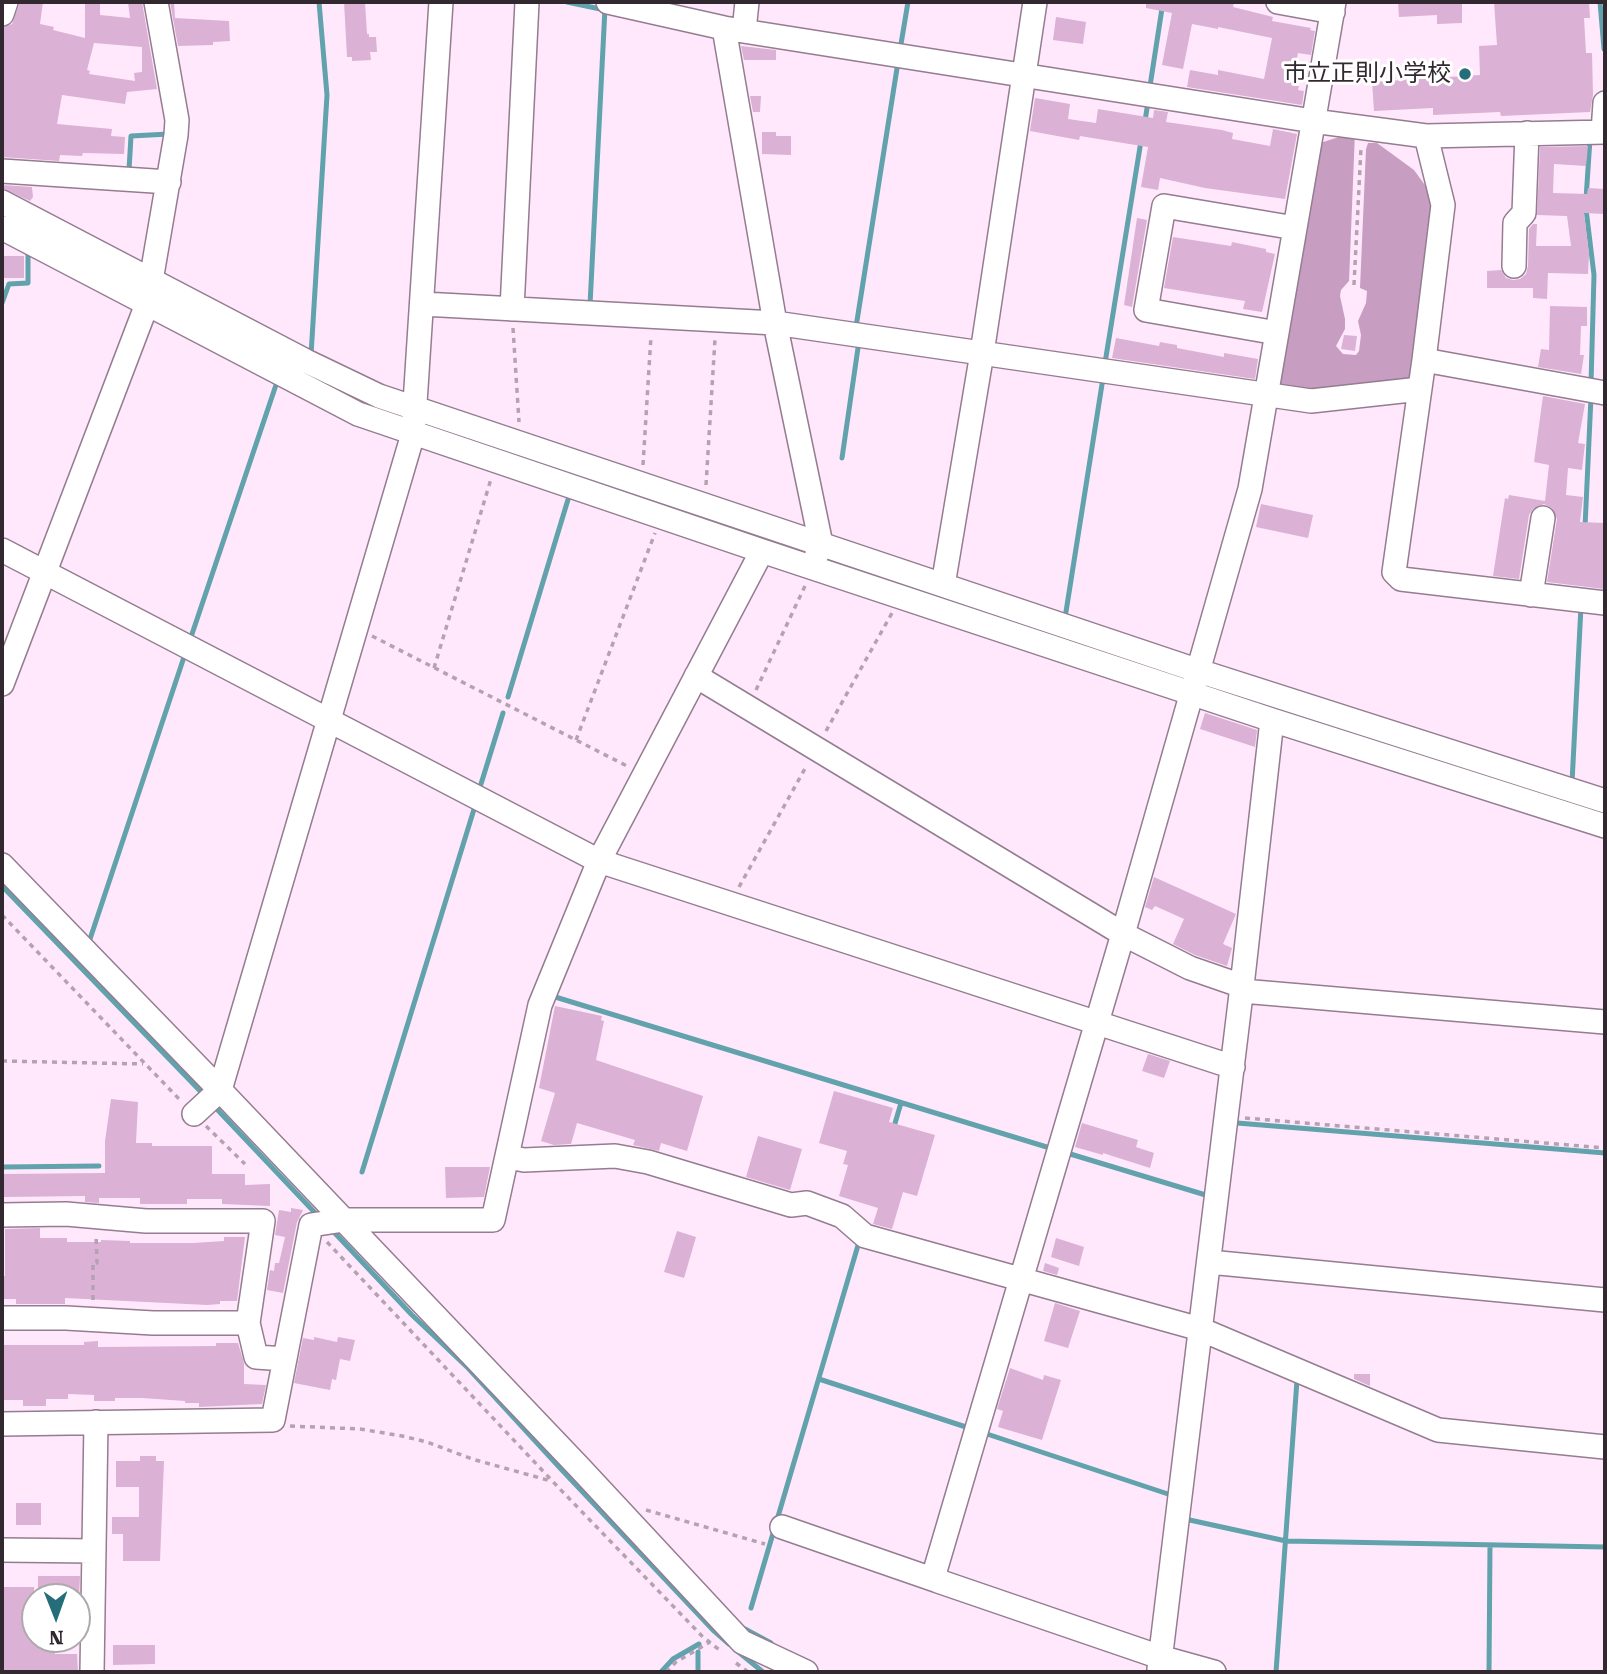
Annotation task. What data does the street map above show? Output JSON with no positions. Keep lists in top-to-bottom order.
{
  "places": ["市立正則小学校"],
  "north": "bottom"
}
